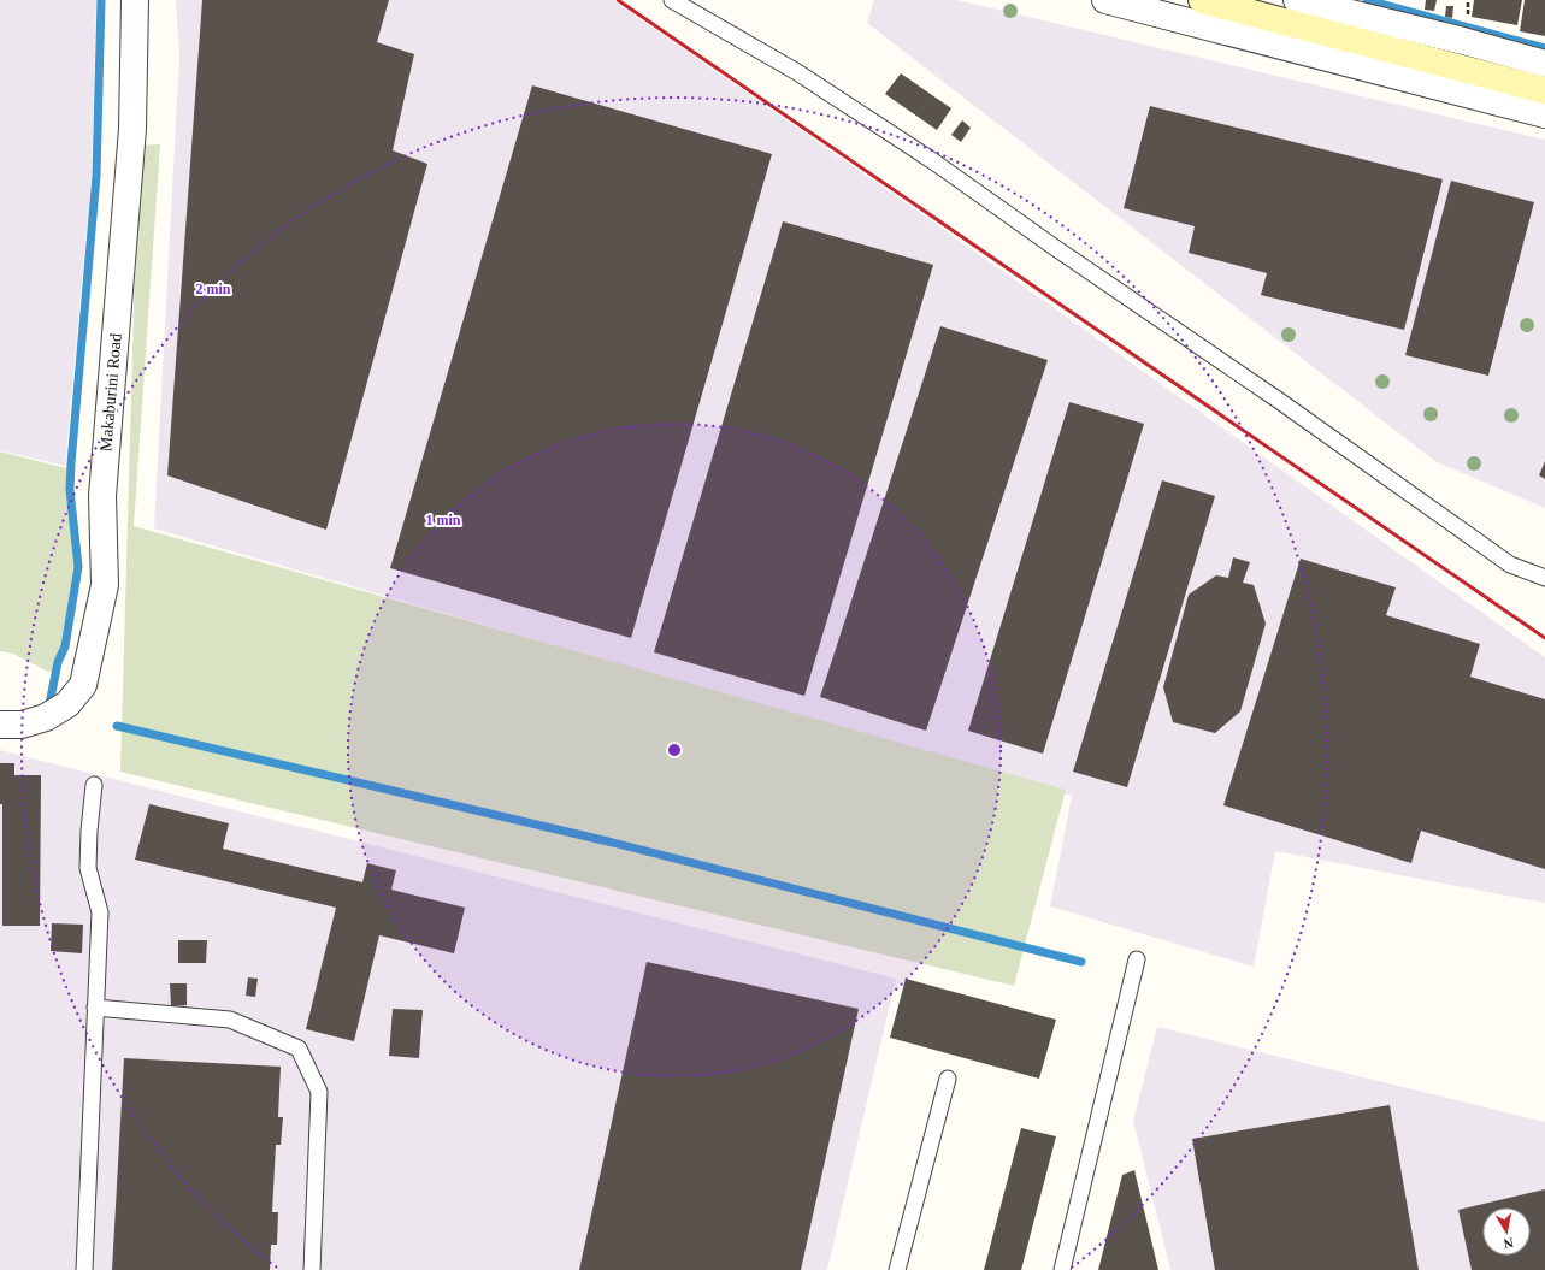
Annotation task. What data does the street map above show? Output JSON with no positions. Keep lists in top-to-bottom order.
{
  "streets": {
    "street": ["Makaburini Road"]
  },
  "north": "bottom",
  "rings": ["2 min", "1 min"]
}
